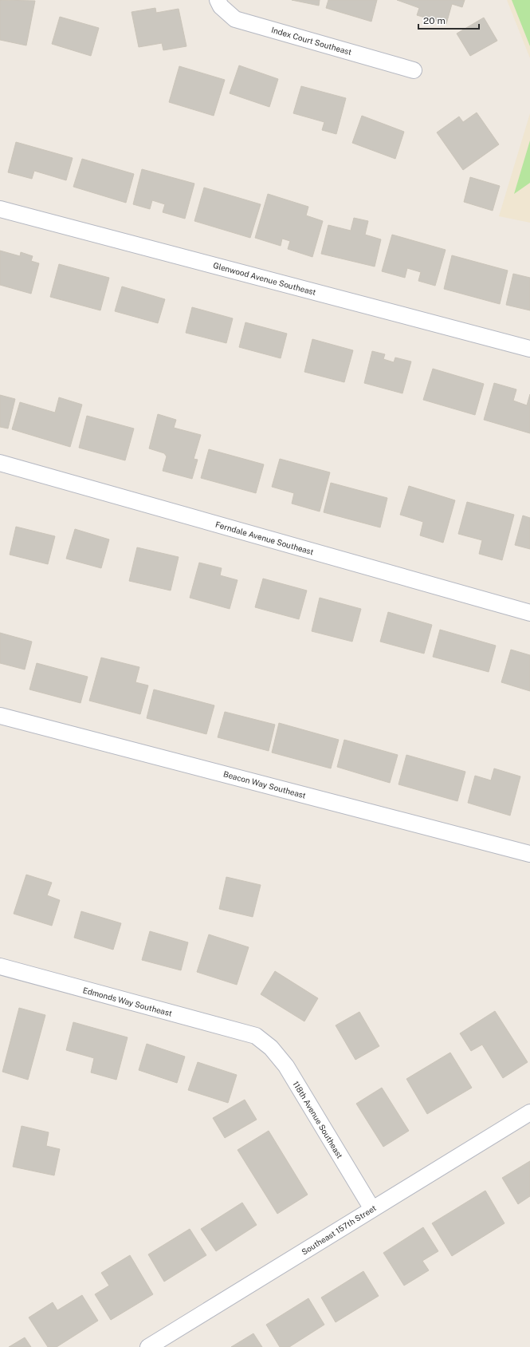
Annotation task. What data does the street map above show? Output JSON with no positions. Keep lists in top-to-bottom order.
{
  "streets": {
    "street": [
      "Index Court Southeast",
      "Glenwood Avenue Southeast",
      "Ferndale Avenue Southeast",
      "Beacon Way Southeast",
      "Edmonds Way Southeast",
      "118th Avenue Southeast",
      "Southeast 157th Street"
    ]
  },
  "crossings": [
    ["Edmonds Way Southeast", "118th Avenue Southeast"],
    ["118th Avenue Southeast", "Southeast 157th Street"]
  ],
  "scale_bar": "20 m"
}
